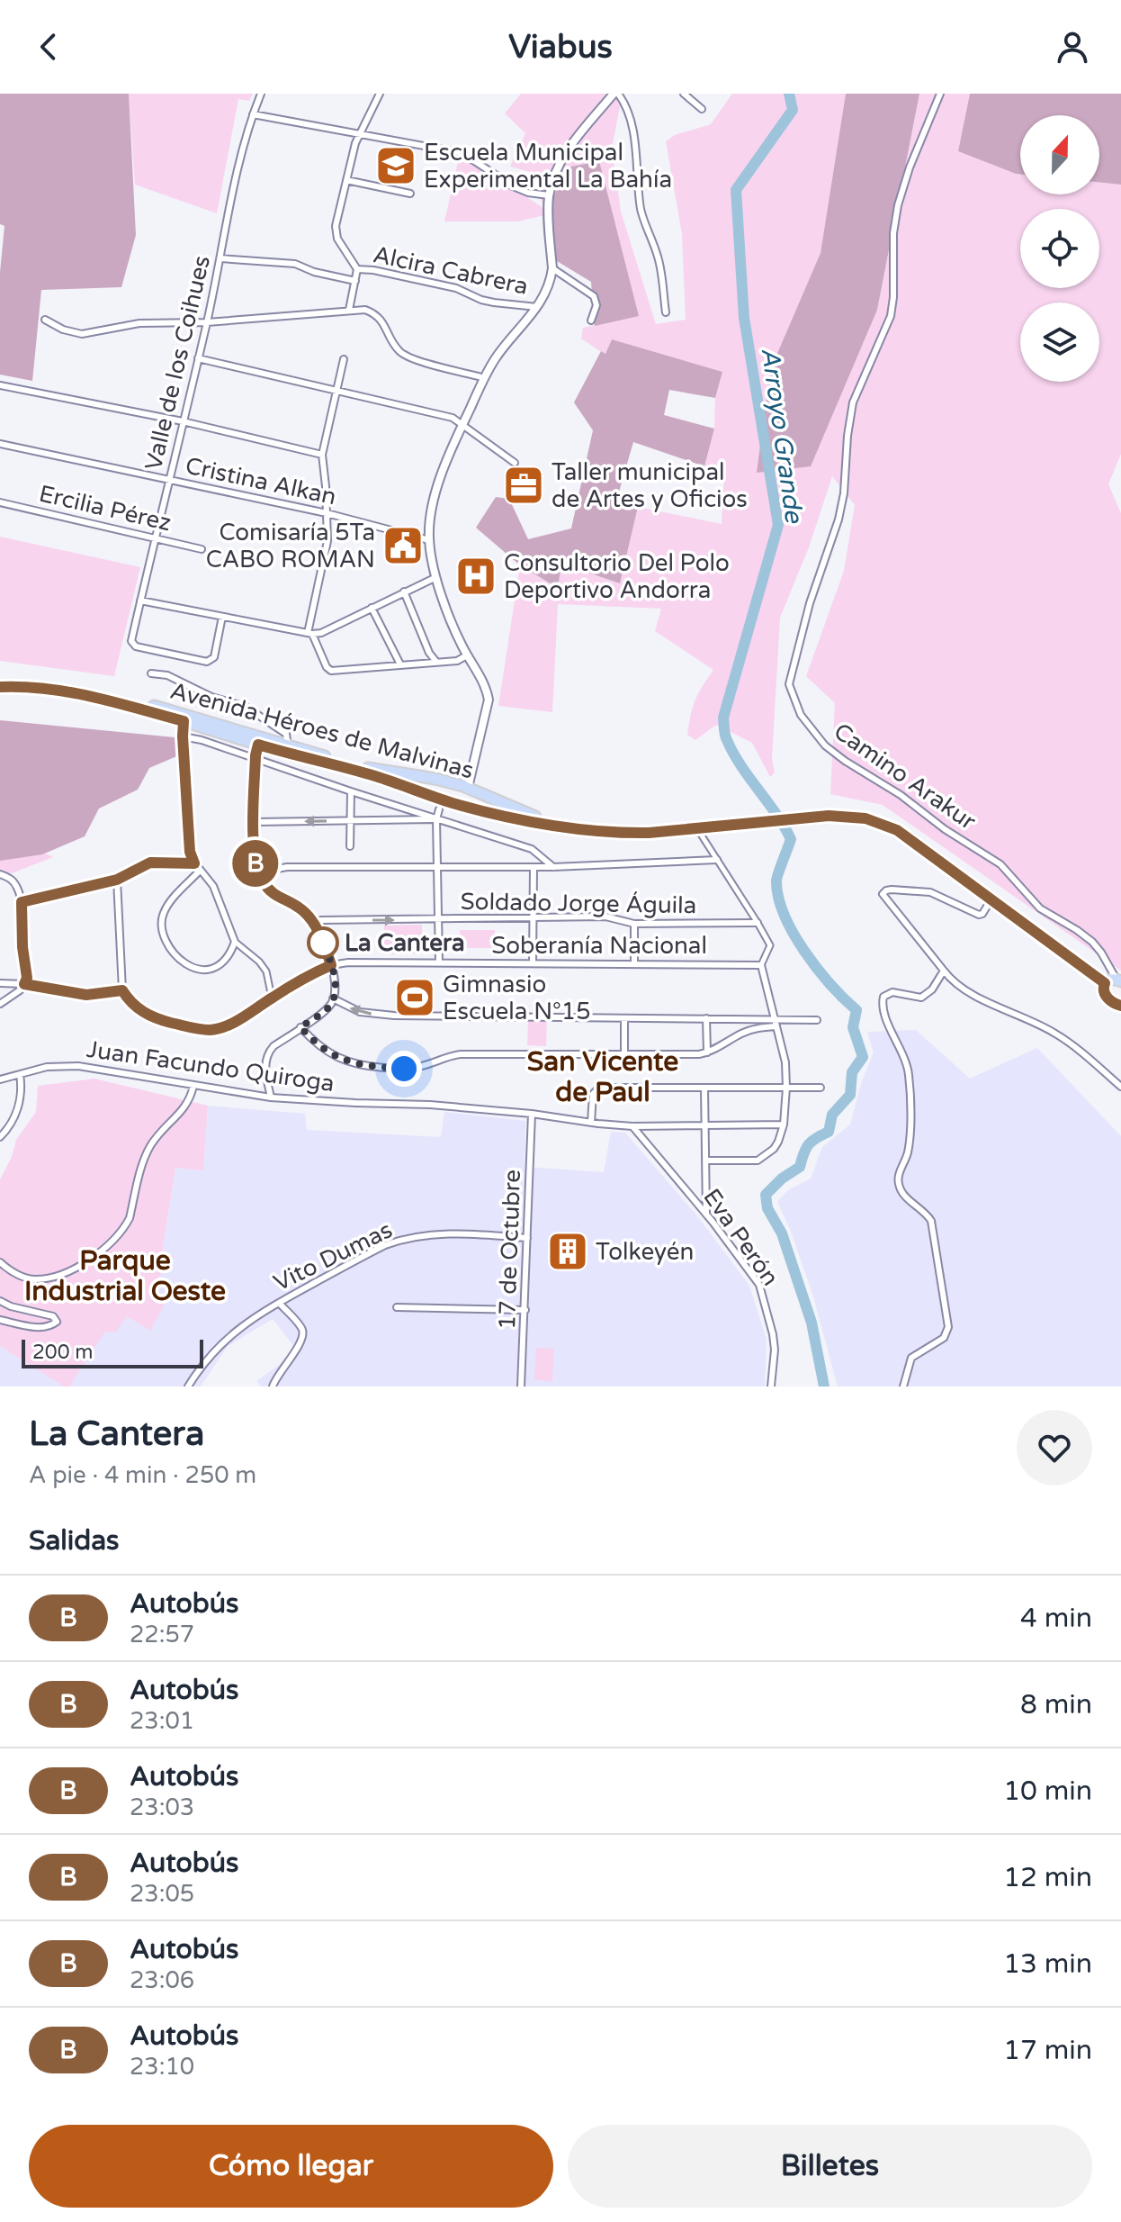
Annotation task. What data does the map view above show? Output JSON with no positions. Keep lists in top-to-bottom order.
{
  "streets": {
    "highway": ["Avenida Héroes de Malvinas"],
    "street": [
      "Alcira Cabrera",
      "Valle de los Coihues",
      "Cristina Alkan",
      "Ercilia Pérez",
      "Camino Arakur",
      "Soldado Jorge Águila",
      "Soberanía Nacional",
      "Juan Facundo Quiroga",
      "Eva Perón",
      "17 de Octubre",
      "Vito Dumas"
    ]
  },
  "crossings": [
    ["Alcira Cabrera", "Valle de los Coihues"],
    ["Valle de los Coihues", "Cristina Alkan"],
    ["Valle de los Coihues", "Ercilia Pérez"],
    ["Juan Facundo Quiroga", "Eva Perón"],
    ["Juan Facundo Quiroga", "17 de Octubre"],
    ["17 de Octubre", "Vito Dumas"]
  ],
  "districts": ["San Vicente de Paul", "Parque Industrial Oeste"],
  "water": ["Arroyo Grande"],
  "places": {
    "school or university": ["Escuela Municipal Experimental La Bahía"],
    "office": ["Taller municipal de Artes y Oficios"],
    "public building": ["Comisaría 5Ta CABO ROMAN"],
    "hospital": ["Consultorio Del Polo Deportivo Andorra"],
    "other": ["La Cantera"],
    "sports": ["Gimnasio Escuela N°15"],
    "building": ["Tolkeyén"]
  },
  "lines": ["bus line B"],
  "scale_bar": "200 m",
  "north": "top",
  "page": {
    "header": "Viabus",
    "on_map": "B",
    "scale": "200 m",
    "heading": [
      ["La Cantera", "A pie · 4 min · 250 m"],
      "Salidas"
    ],
    "list": [
      {
        "mark": "B",
        "name": "Autobús",
        "note": "22:57",
        "value": "4 min"
      },
      {
        "mark": "B",
        "name": "Autobús",
        "note": "23:01",
        "value": "8 min"
      },
      {
        "mark": "B",
        "name": "Autobús",
        "note": "23:03",
        "value": "10 min"
      },
      {
        "mark": "B",
        "name": "Autobús",
        "note": "23:05",
        "value": "12 min"
      },
      {
        "mark": "B",
        "name": "Autobús",
        "note": "23:06",
        "value": "13 min"
      },
      {
        "mark": "B",
        "name": "Autobús",
        "note": "23:10",
        "value": "17 min"
      }
    ],
    "buttons": ["Cómo llegar", "Billetes"]
  }
}
